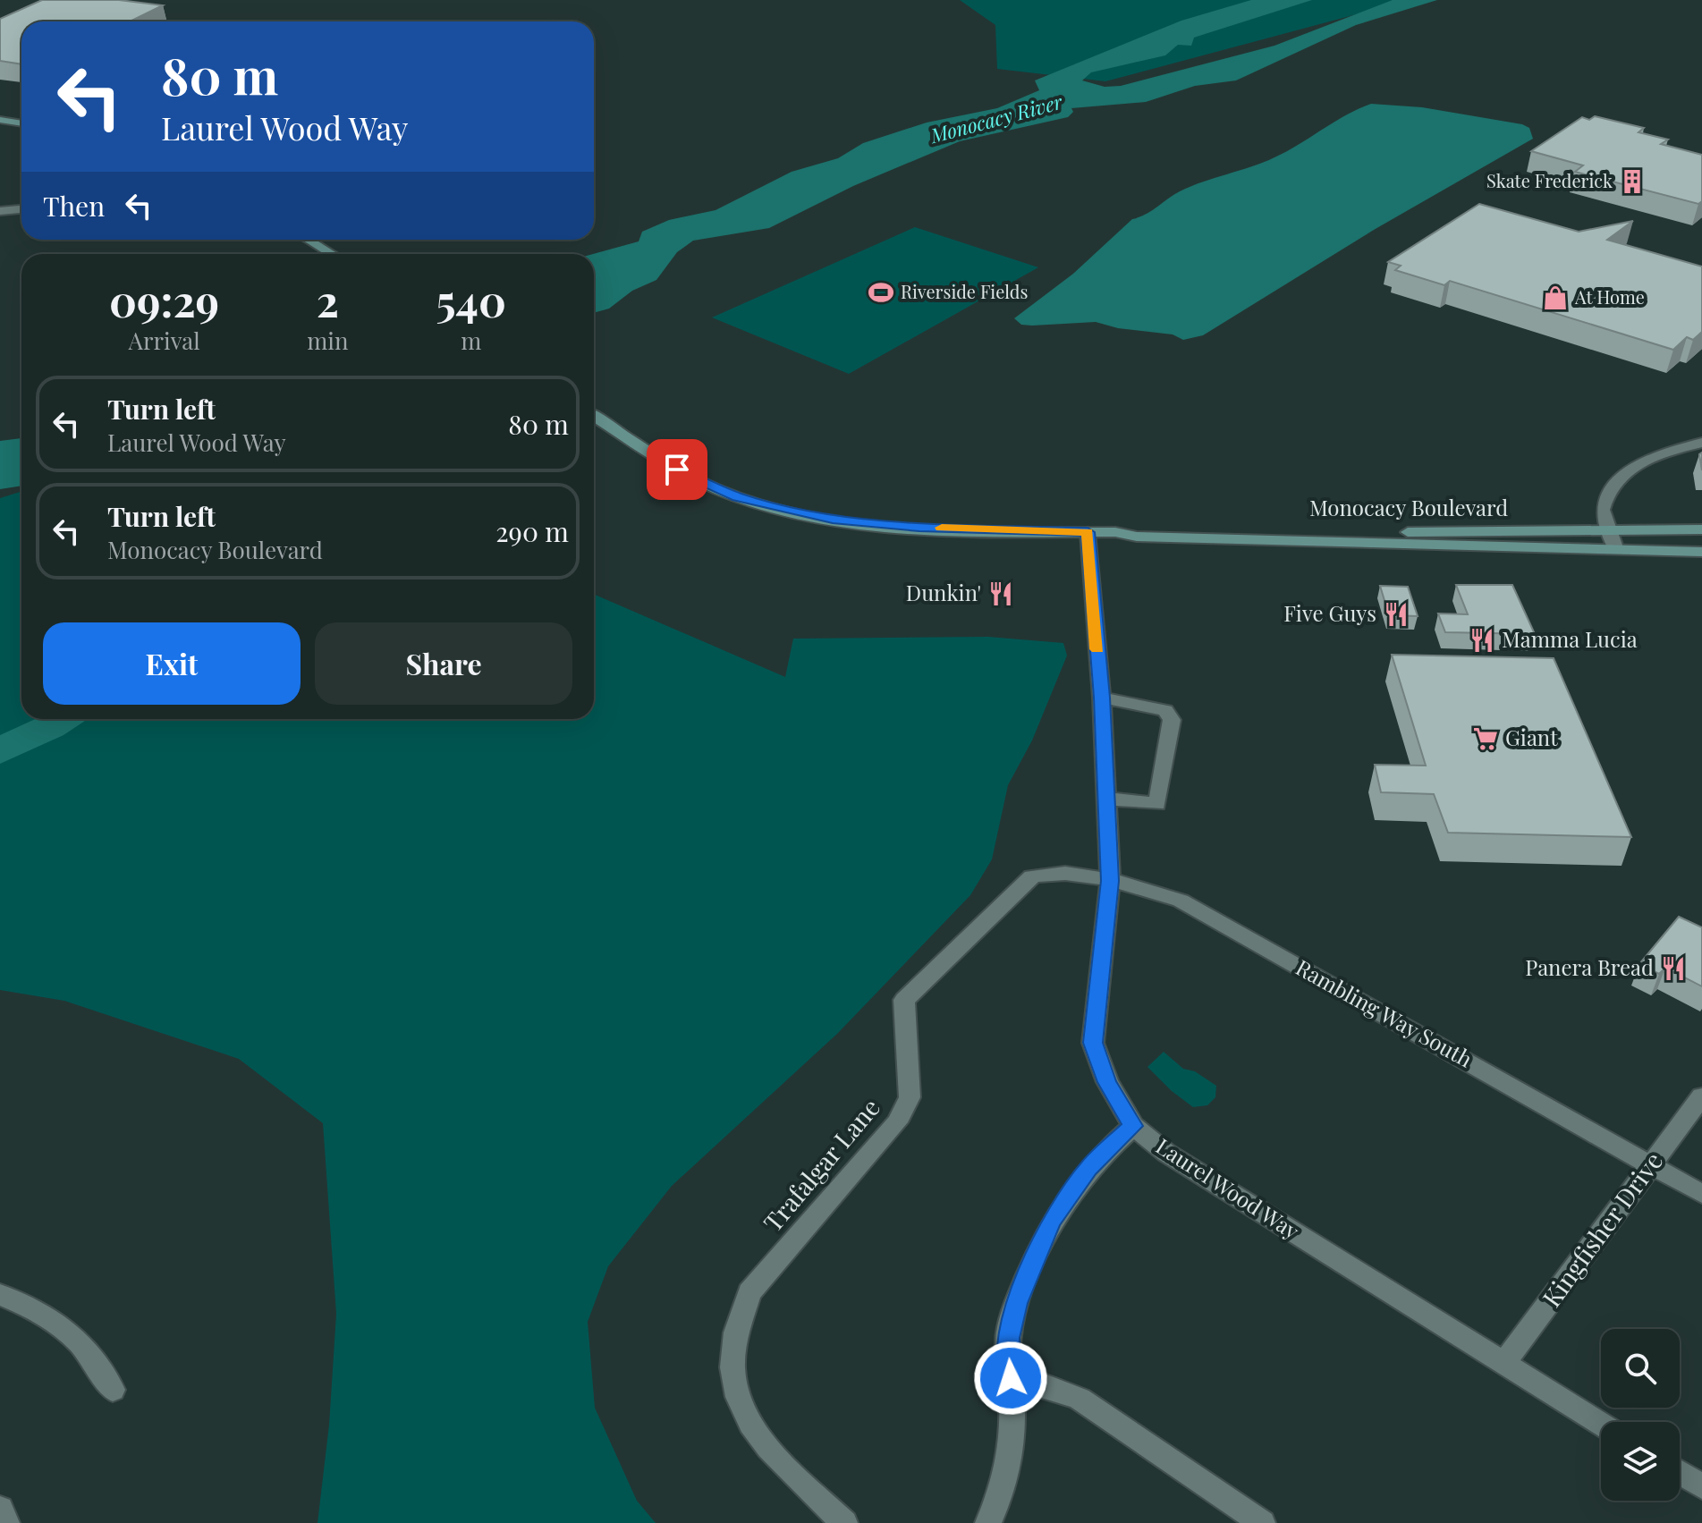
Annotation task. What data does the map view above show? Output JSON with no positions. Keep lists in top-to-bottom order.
{
  "streets": {
    "main road": ["Monocacy Boulevard"],
    "street": [
      "Rambling Way South",
      "Trafalgar Lane",
      "Laurel Wood Way",
      "Kingfisher Drive"
    ]
  },
  "crossings": [
    ["Monocacy Boulevard", "Laurel Wood Way"],
    ["Rambling Way South", "Trafalgar Lane"],
    ["Rambling Way South", "Laurel Wood Way"],
    ["Rambling Way South", "Kingfisher Drive"],
    ["Trafalgar Lane", "Laurel Wood Way"],
    ["Laurel Wood Way", "Kingfisher Drive"]
  ],
  "water": ["Monocacy River"],
  "places": {
    "building": ["Skate Frederick"],
    "sports": ["Riverside Fields"],
    "shop": ["At Home"],
    "restaurant": [
      "Dunkin'",
      "Five Guys",
      "Mamma Lucia",
      "Panera Bread"
    ],
    "supermarket": ["Giant"]
  },
  "page": {
    "turn": ["80 m", "Laurel Wood Way"],
    "then": "Then",
    "eta": [
      "09:29",
      "Arrival",
      "2",
      "min",
      "540",
      "m"
    ],
    "list": [
      {
        "name": "Turn left",
        "note": "Laurel Wood Way",
        "value": "80 m"
      },
      {
        "name": "Turn left",
        "note": "Monocacy Boulevard",
        "value": "290 m"
      }
    ],
    "buttons": ["Exit", "Share"]
  }
}
